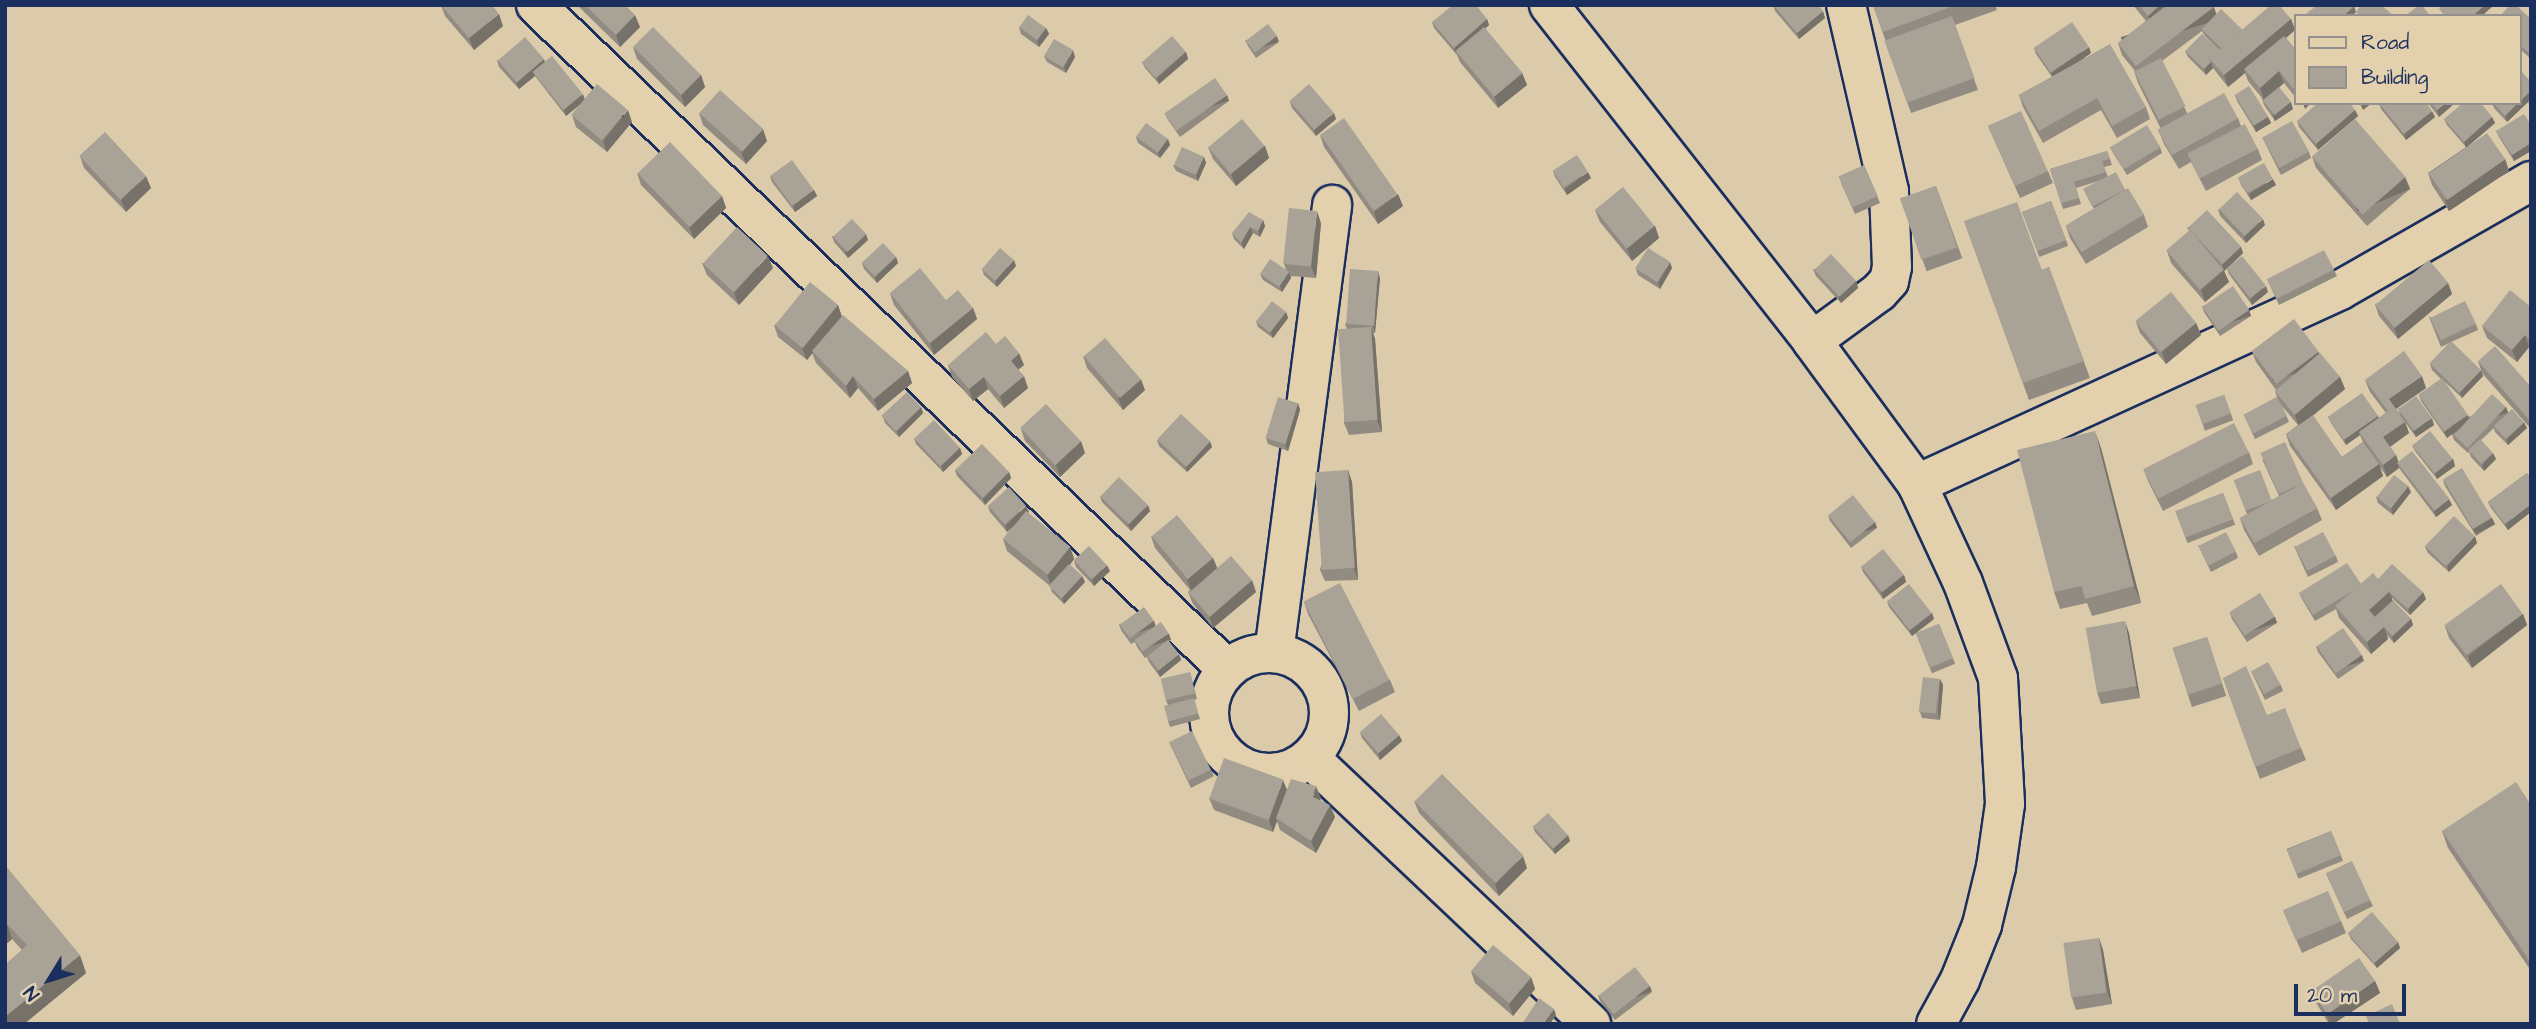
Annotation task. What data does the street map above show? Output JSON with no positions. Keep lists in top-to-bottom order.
{
  "legend": ["Road", "Building"],
  "scale_bar": "20 m",
  "north": "bottom left"
}
